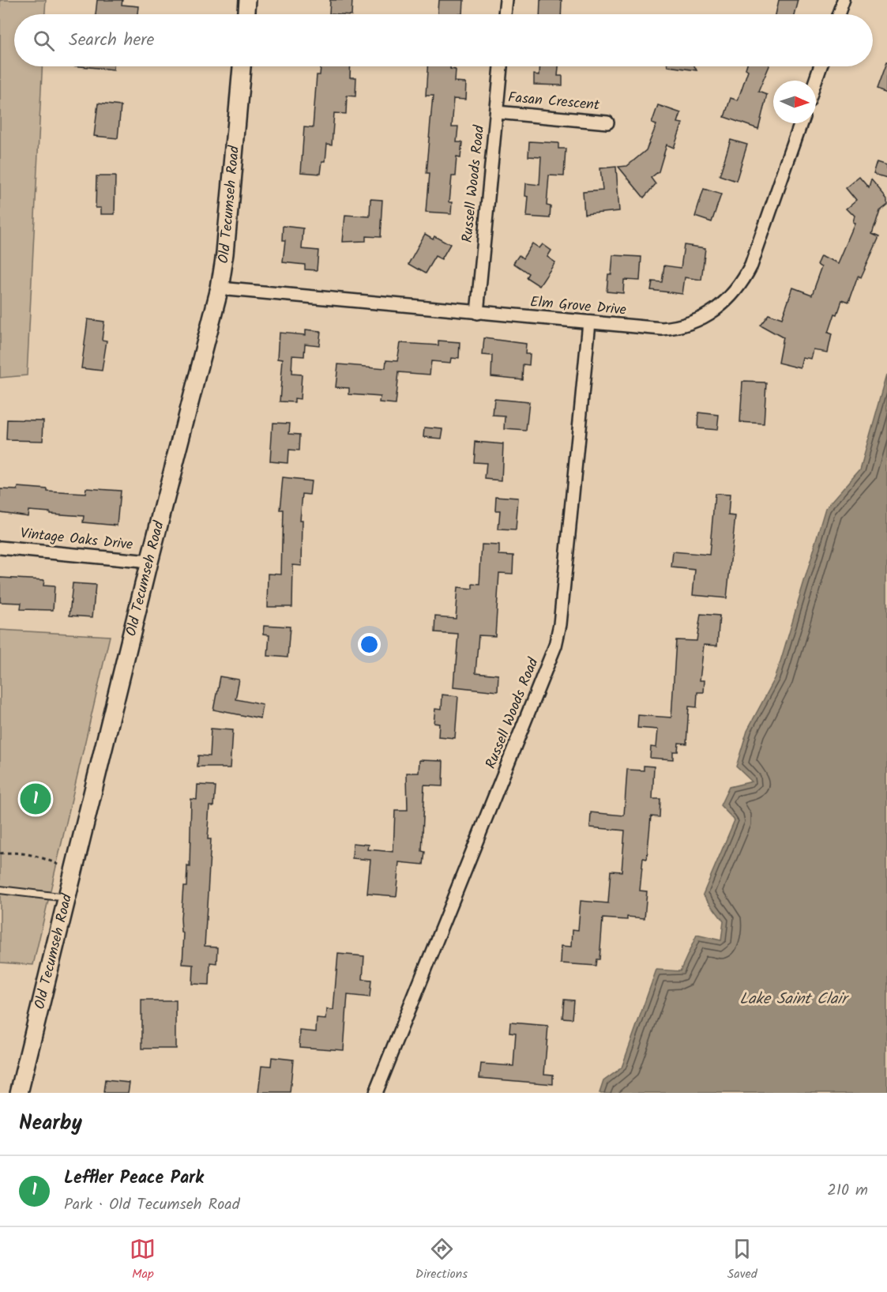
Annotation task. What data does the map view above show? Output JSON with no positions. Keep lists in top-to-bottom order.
{
  "streets": {
    "main road": ["Old Tecumseh Road"],
    "street": [
      "Fasan Crescent",
      "Russell Woods Road",
      "Elm Grove Drive",
      "Vintage Oaks Drive"
    ]
  },
  "crossings": [
    ["Fasan Crescent", "Russell Woods Road"],
    ["Russell Woods Road", "Elm Grove Drive"],
    ["Old Tecumseh Road", "Elm Grove Drive"],
    ["Old Tecumseh Road", "Vintage Oaks Drive"]
  ],
  "water": ["Lake Saint Clair"],
  "north": "right",
  "page": {
    "search": "Search here",
    "pins": "1",
    "heading": "Nearby",
    "list": [
      {
        "mark": "1",
        "name": "Leffler Peace Park",
        "note": "Park · Old Tecumseh Road",
        "value": "210 m"
      }
    ],
    "nav": ["Map", "Directions", "Saved"]
  }
}
